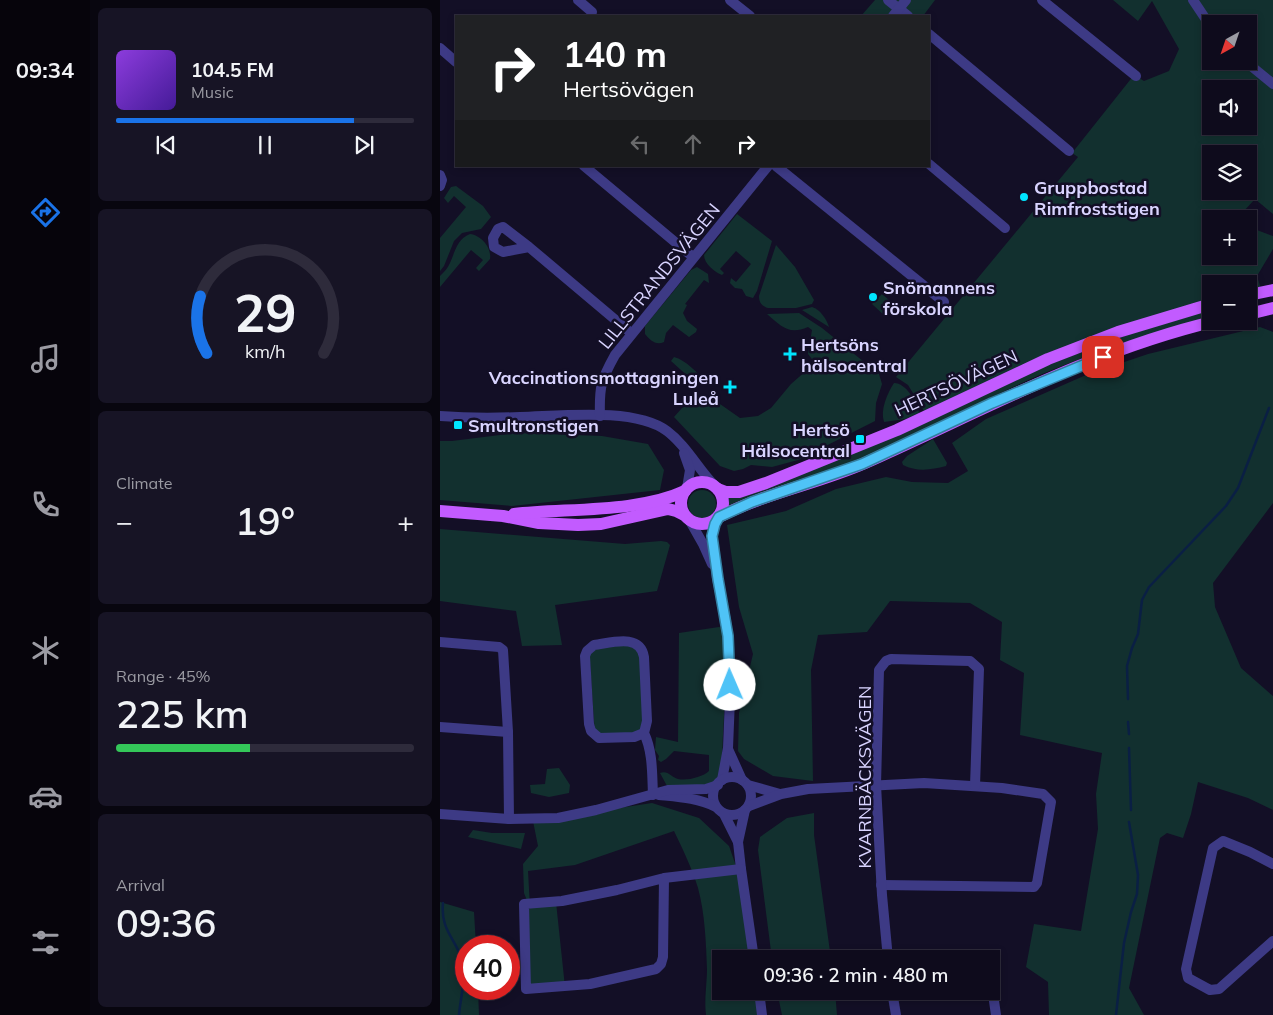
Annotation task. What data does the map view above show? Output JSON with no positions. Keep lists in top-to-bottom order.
{
  "streets": {
    "main road": ["HERTSÖVÄGEN"],
    "street": ["LILLSTRANDSVÄGEN", "KVARNBÄCKSVÄGEN"]
  },
  "places": {
    "other": ["Gruppbostad Rimfroststigen", "Snömannens förskola"],
    "health": ["Hertsöns hälsocentral", "Vaccinationsmottagningen Luleå"],
    "transit": ["Smultronstigen", "Hertsö Hälsocentral"]
  },
  "north": "bottom left",
  "page": {
    "tabs": "09:34",
    "map_buttons": ["+", "−"],
    "turn": ["140 m", "Hertsövägen"],
    "song": ["104.5 FM", "Music"],
    "tile": [
      "Climate",
      ["Range · 45%", "225 km"],
      ["Arrival", "09:36"]
    ],
    "heat": ["−", "19°", "+"],
    "limit": "40",
    "trip": "09:36 · 2 min · 480 m",
    "gauge": ["29", "km/h"]
  }
}
